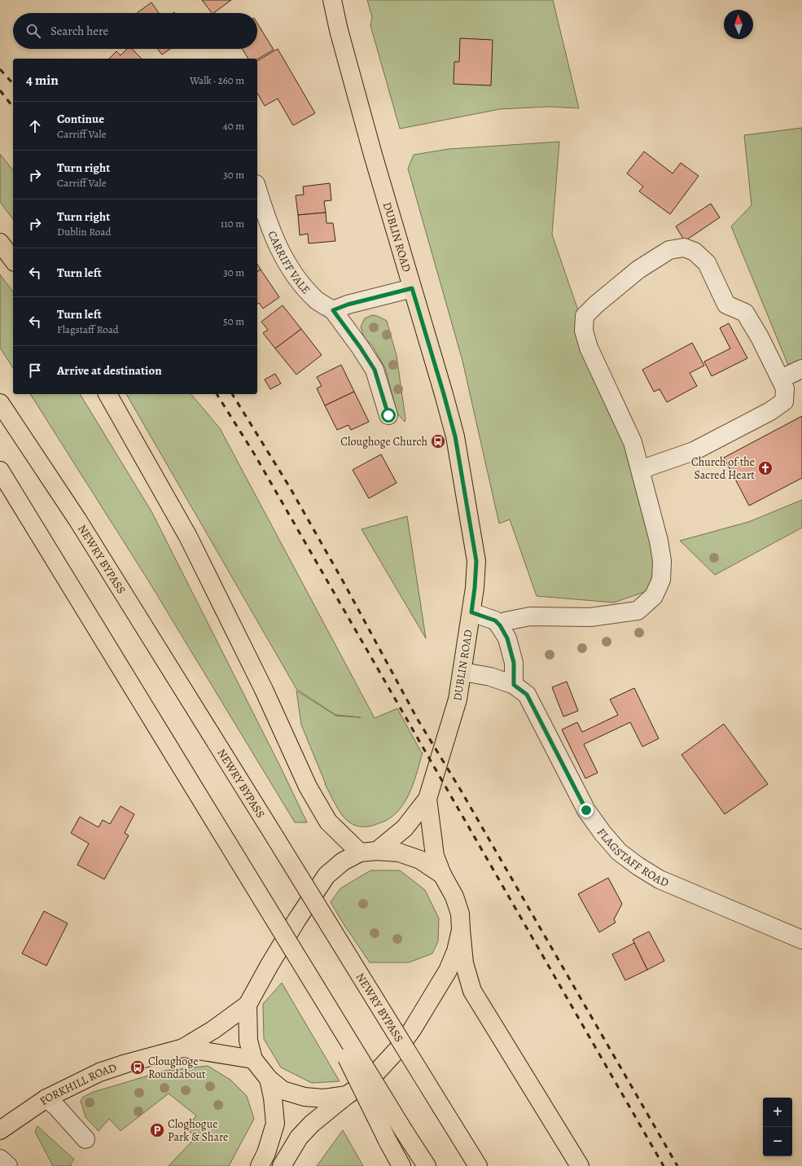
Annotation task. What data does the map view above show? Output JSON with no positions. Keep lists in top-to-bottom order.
{
  "streets": {
    "main road": ["DUBLIN ROAD", "NEWRY BYPASS", "FORKHILL ROAD"],
    "street": ["CARRIFF VALE", "FLAGSTAFF ROAD"]
  },
  "crossings": [
    ["DUBLIN ROAD", "FLAGSTAFF ROAD"]
  ],
  "places": {
    "bus stop": ["Cloughoge Church", "Cloughoge Roundabout"],
    "church": ["Church of the Sacred Heart"],
    "parking": ["Cloghogue Park & Share"]
  },
  "north": "top",
  "page": {
    "search": "Search here",
    "heading": ["4 min", "Walk · 260 m"],
    "list": [
      ["Continue", "Carriff Vale", "40 m"],
      ["Turn right", "Carriff Vale", "30 m"],
      ["Turn right", "Dublin Road", "110 m"],
      ["Turn left", "30 m"],
      ["Turn left", "Flagstaff Road", "50 m"],
      "Arrive at destination"
    ],
    "map_buttons": ["+", "−"]
  }
}
